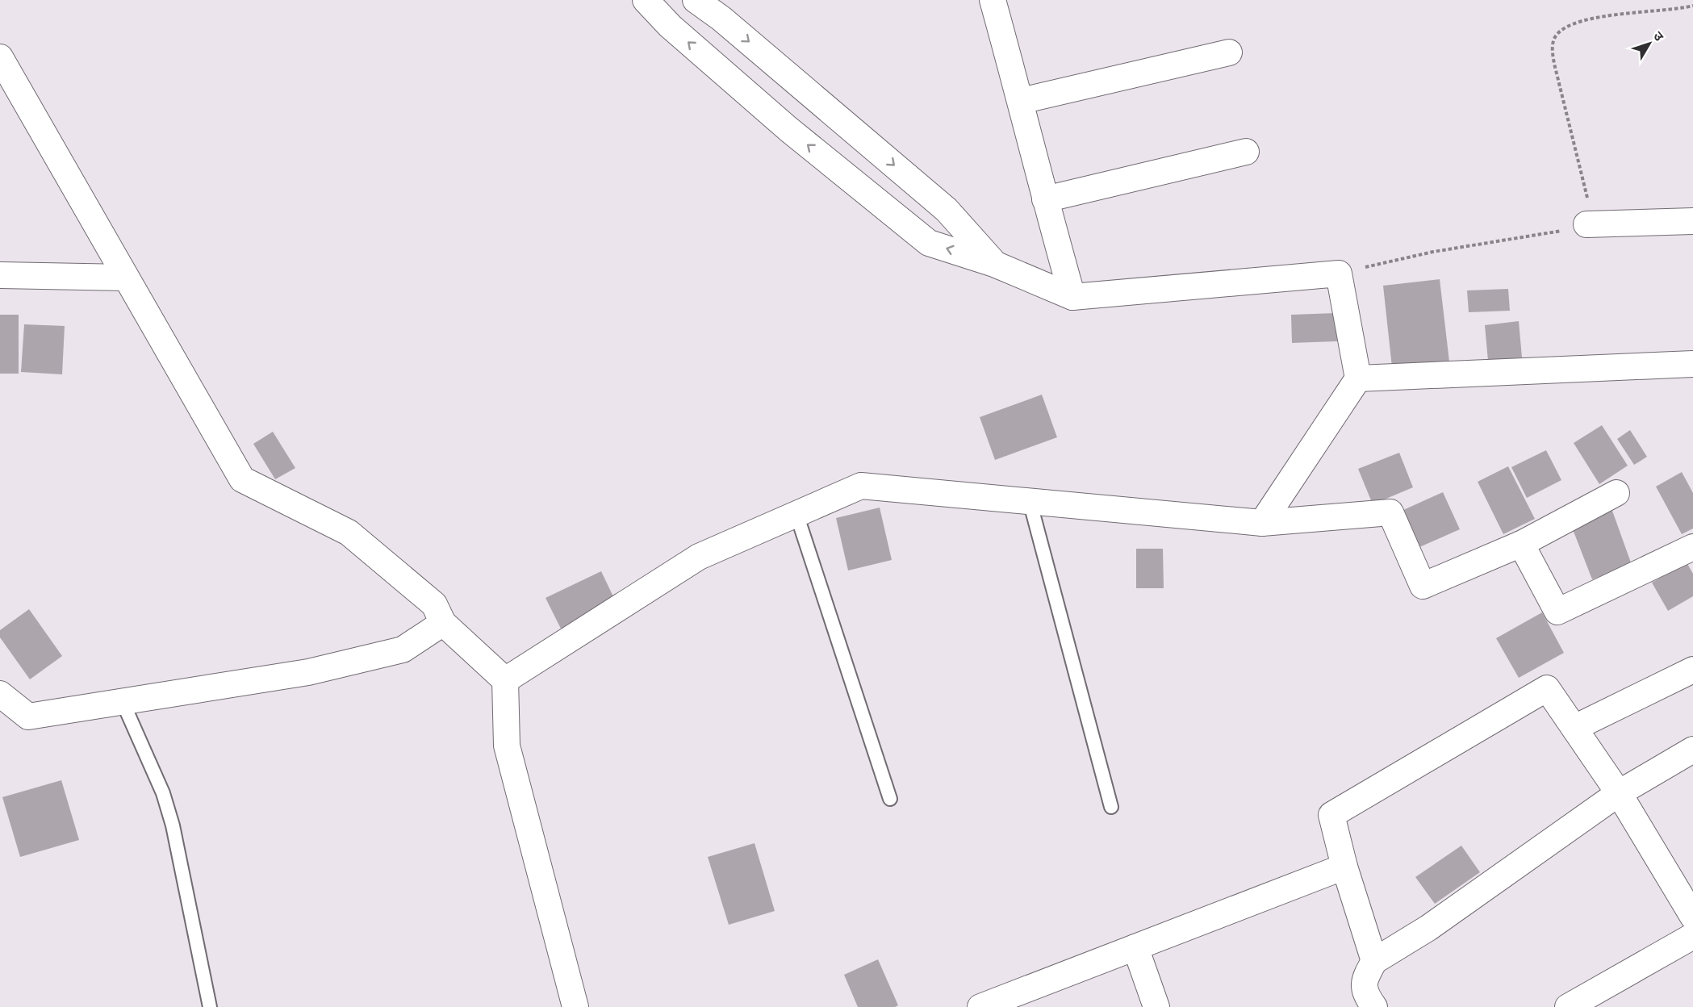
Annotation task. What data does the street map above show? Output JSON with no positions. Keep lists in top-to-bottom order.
{
  "north": "top right"
}
